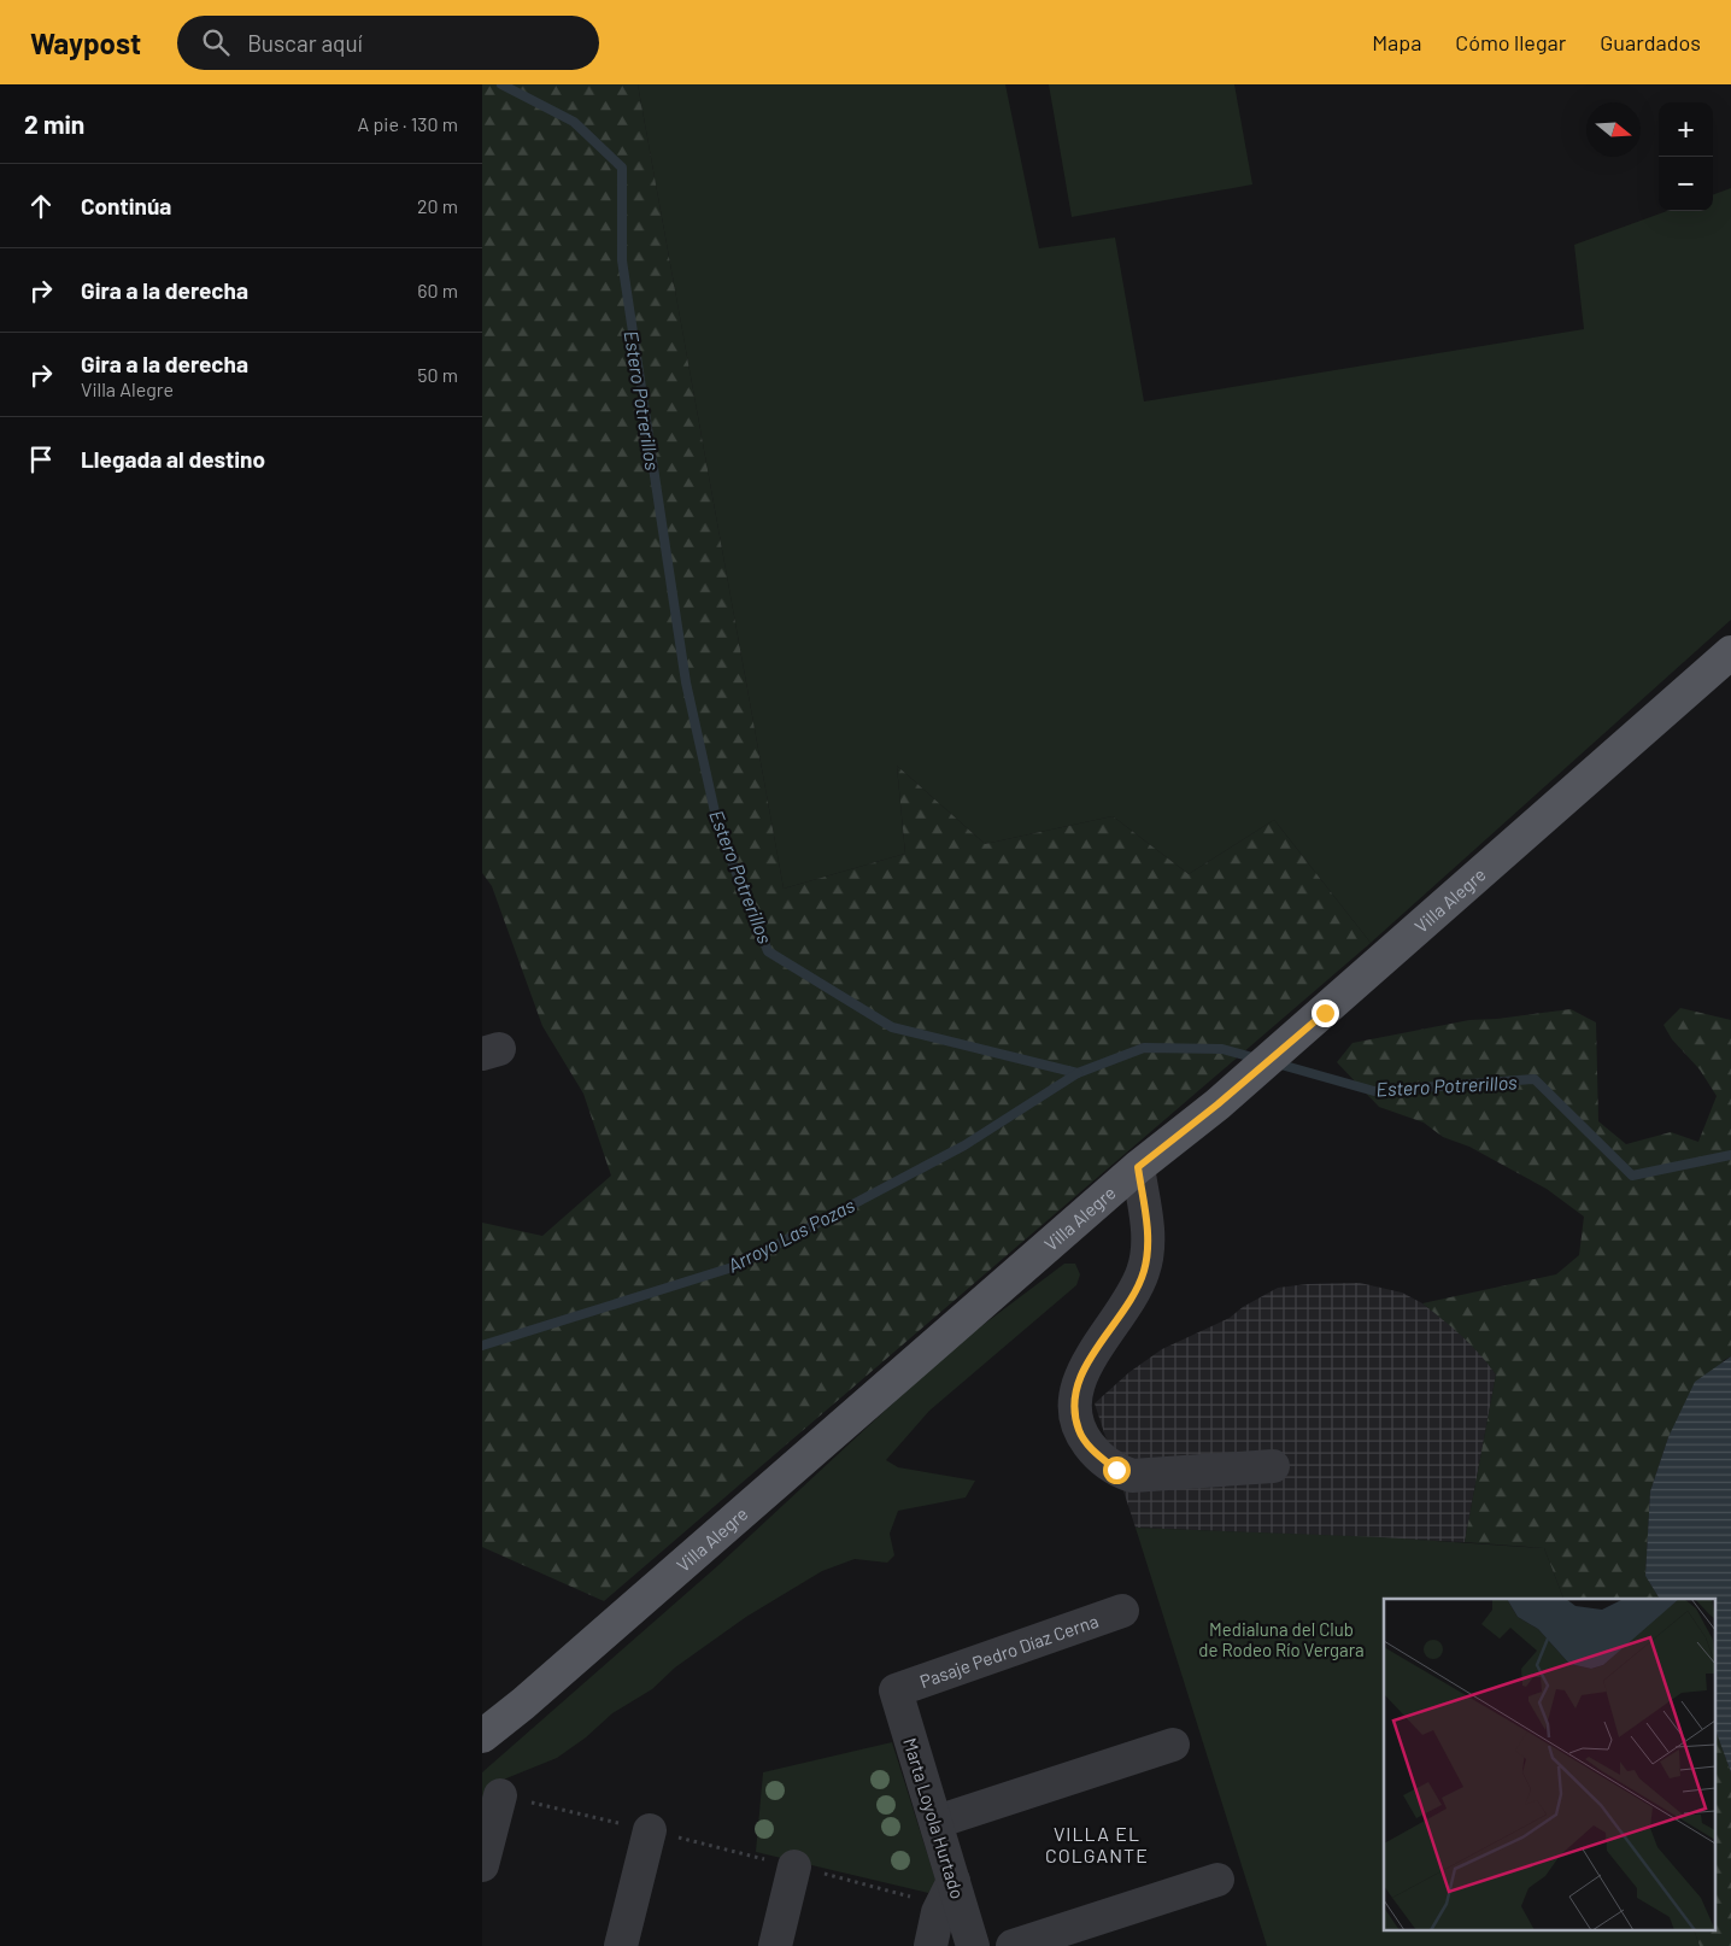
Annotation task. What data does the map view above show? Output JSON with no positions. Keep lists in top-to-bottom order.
{
  "streets": {
    "main road": ["Villa Alegre"],
    "street": ["Pasaje Pedro Díaz Cerna", "Marta Loyola Hurtado"]
  },
  "crossings": [
    ["Pasaje Pedro Díaz Cerna", "Marta Loyola Hurtado"]
  ],
  "districts": ["VILLA EL COLGANTE"],
  "water": ["Estero Potrerillos", "Arroyo Las Pozas"],
  "parks": ["Medialuna del Club de Rodeo Río Vergara"],
  "north": "right",
  "page": {
    "header": "Waypost",
    "search": "Buscar aquí",
    "nav": ["Mapa", "Cómo llegar", "Guardados"],
    "heading": ["2 min", "A pie · 130 m"],
    "map_buttons": ["+", "−"],
    "list": [
      ["Continúa", "20 m"],
      ["Gira a la derecha", "60 m"],
      ["Gira a la derecha", "Villa Alegre", "50 m"],
      "Llegada al destino"
    ]
  }
}
